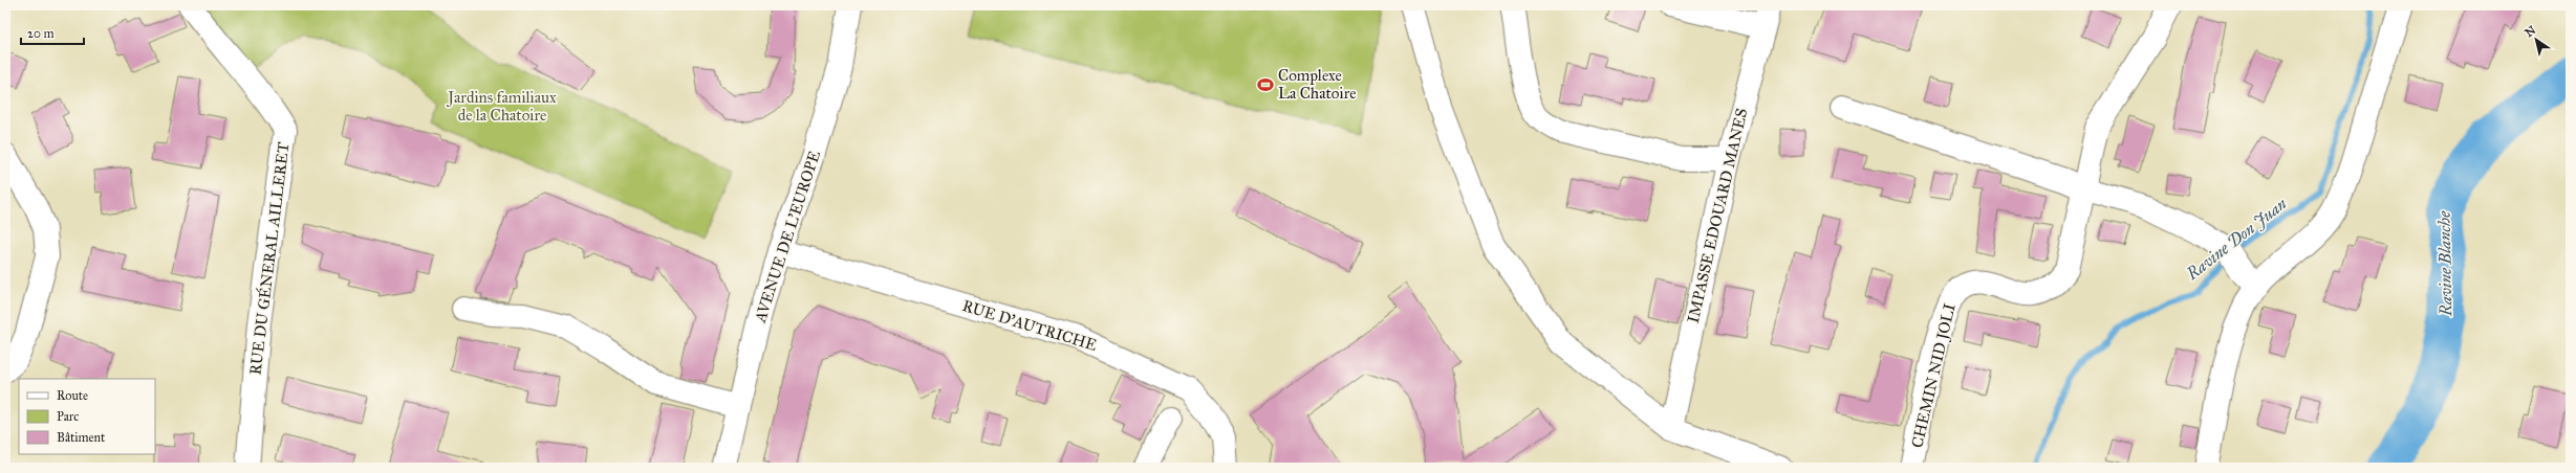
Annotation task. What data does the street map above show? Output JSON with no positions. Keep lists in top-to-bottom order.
{
  "streets": {
    "street": [
      "IMPASSE EDOUARD MANES",
      "AVENUE DE L'EUROPE",
      "RUE DU GÉNERAL AILLERET",
      "RUE D'AUTRICHE",
      "CHEMIN NID JOLI"
    ]
  },
  "crossings": [
    ["AVENUE DE L'EUROPE", "RUE D'AUTRICHE"]
  ],
  "water": ["Ravine Don Juan", "Ravine Blanche"],
  "parks": ["Jardins familiaux de la Chatoire"],
  "places": {
    "sports": ["Complexe La Chatoire"]
  },
  "legend": ["Route", "Parc", "Bâtiment"],
  "scale_bar": "20 m",
  "north": "top left"
}
